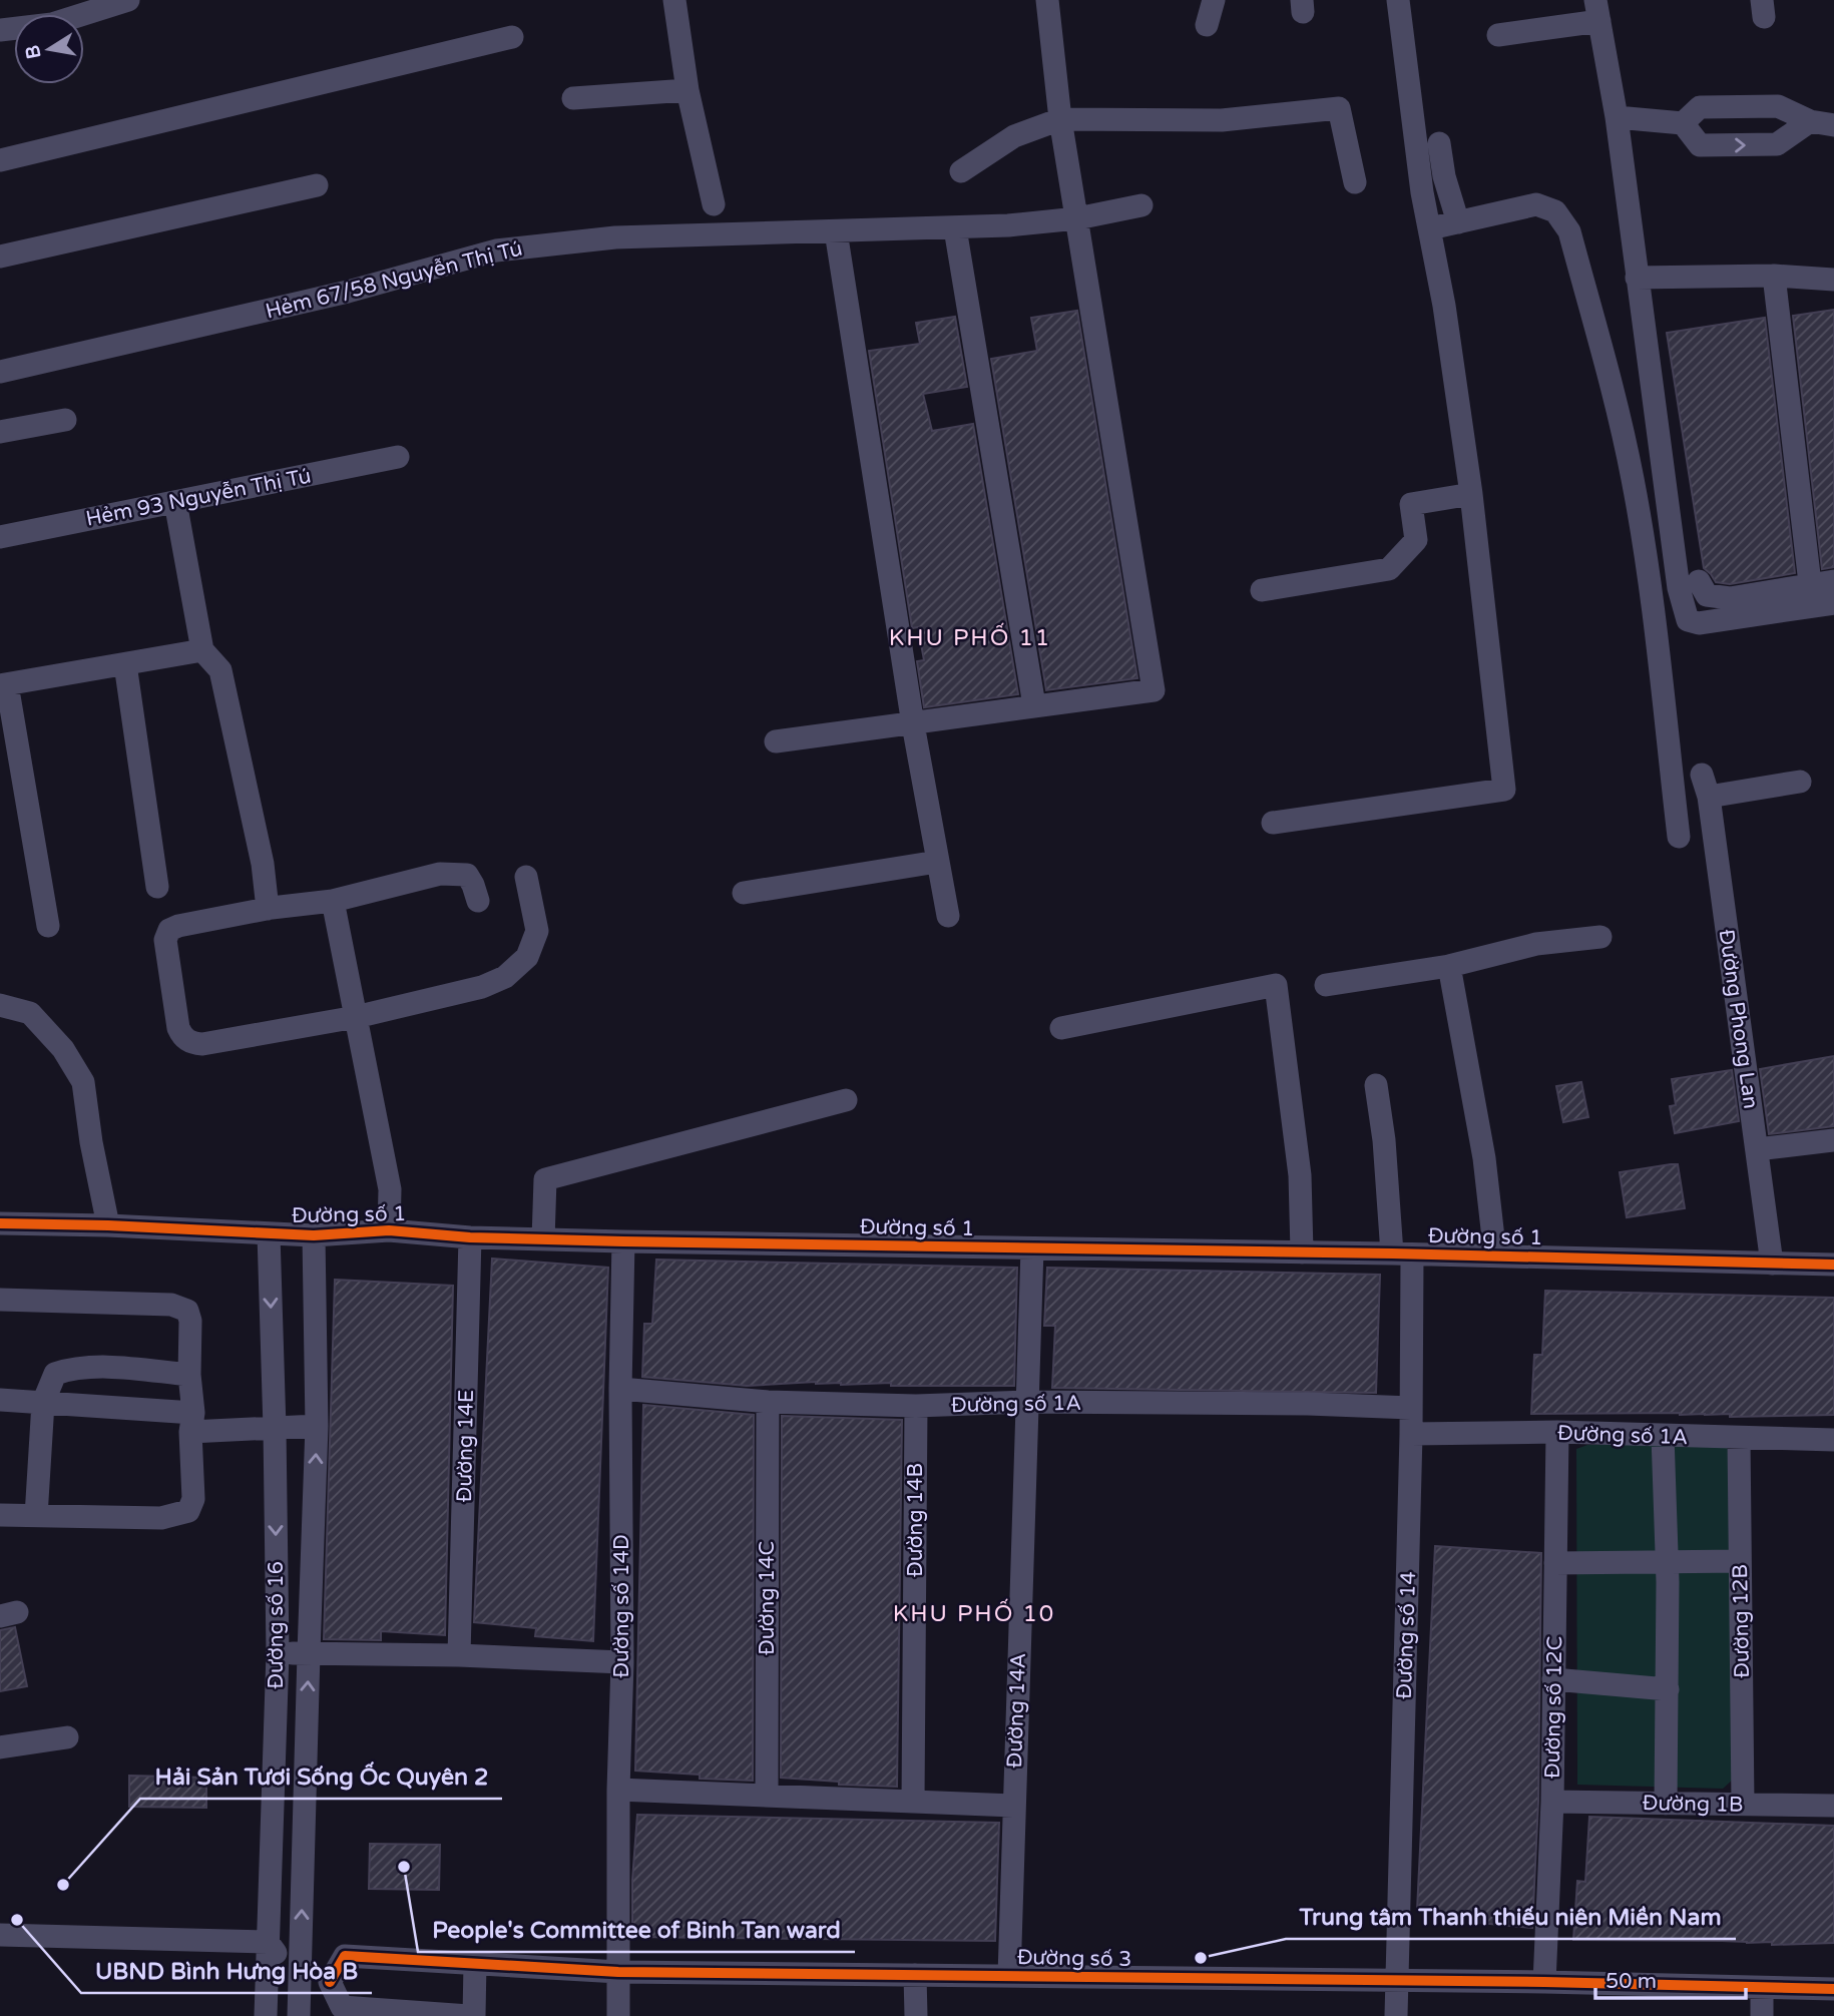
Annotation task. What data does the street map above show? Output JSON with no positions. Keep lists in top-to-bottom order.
{
  "streets": {
    "street": [
      "Hẻm 67/58 Nguyễn Thị Tú",
      "Hẻm 93 Nguyễn Thị Tú",
      "Đường Phong Lan",
      "Đường số 1",
      "Đường số 1A",
      "Đường 14E",
      "Đường 14B",
      "Đường 14C",
      "Đường số 14D",
      "Đường 12B",
      "Đường số 16",
      "Đường số 14",
      "Đường số 12C",
      "Đường 14A",
      "Đường 1B",
      "Đường số 3"
    ]
  },
  "crossings": [
    ["Đường Phong Lan", "Đường số 1"],
    ["Đường số 1", "Đường 14E"],
    ["Đường số 1", "Đường số 14D"],
    ["Đường số 1", "Đường số 16"],
    ["Đường số 1", "Đường số 14"],
    ["Đường số 1", "Đường 14A"],
    ["Đường số 1A", "Đường 14B"],
    ["Đường số 1A", "Đường 14C"],
    ["Đường số 1A", "Đường số 14D"],
    ["Đường số 1A", "Đường 12B"],
    ["Đường số 1A", "Đường số 14"],
    ["Đường số 1A", "Đường số 12C"],
    ["Đường số 1A", "Đường 14A"],
    ["Đường số 14D", "Đường số 3"],
    ["Đường 12B", "Đường 1B"],
    ["Đường số 14", "Đường số 3"],
    ["Đường số 12C", "Đường 1B"],
    ["Đường số 12C", "Đường số 3"],
    ["Đường 14A", "Đường số 3"]
  ],
  "districts": ["KHU PHỐ 11", "KHU PHỐ 10"],
  "places": [
    "People's Committee of Binh Tan ward",
    "Hải Sản Tươi Sống Ốc Quyên 2",
    "UBND Bình Hưng Hòa B",
    "Trung tâm Thanh thiếu niên Miền Nam"
  ],
  "scale_bar": "50 m",
  "north": "left"
}
